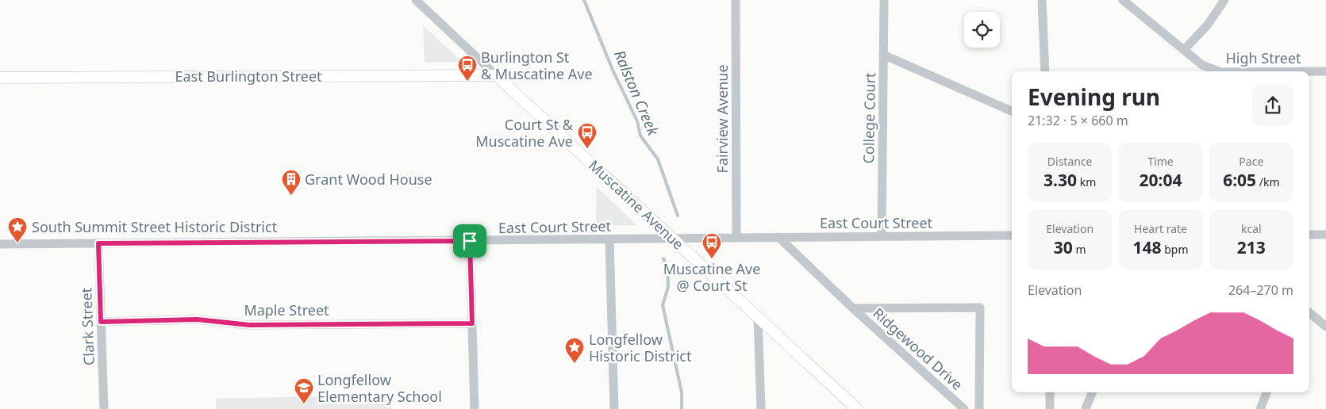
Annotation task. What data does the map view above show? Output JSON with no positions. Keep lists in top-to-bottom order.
{
  "streets": {
    "main road": ["East Burlington Street", "Muscatine Avenue"],
    "street": [
      "High Street",
      "College Court",
      "Fairview Avenue",
      "East Court Street",
      "Maple Street",
      "Clark Street",
      "Ridgewood Drive"
    ]
  },
  "crossings": [
    ["East Burlington Street", "Muscatine Avenue"],
    ["College Court", "East Court Street"],
    ["Fairview Avenue", "East Court Street"],
    ["Muscatine Avenue", "East Court Street"],
    ["East Court Street", "Clark Street"],
    ["East Court Street", "Ridgewood Drive"],
    ["Maple Street", "Clark Street"]
  ],
  "water": ["Ralston Creek"],
  "places": {
    "bus stop": ["Burlington St & Muscatine Ave", "Court St & Muscatine Ave", "Muscatine Ave @ Court St"],
    "building": ["Grant Wood House"],
    "place": ["South Summit Street Historic District", "Longfellow Historic District"],
    "school or university": ["Longfellow Elementary School"]
  },
  "page": {
    "heading": ["Evening run", "21:32 · 5 × 660 m"],
    "stats": [
      ["Distance", "3.30 km"],
      ["Time", "20:04"],
      ["Pace", "6:05 /km"],
      ["Elevation", "30 m"],
      ["Heart rate", "148 bpm"],
      ["kcal", "213"]
    ],
    "chart": ["Elevation", "264–270 m"]
  }
}
